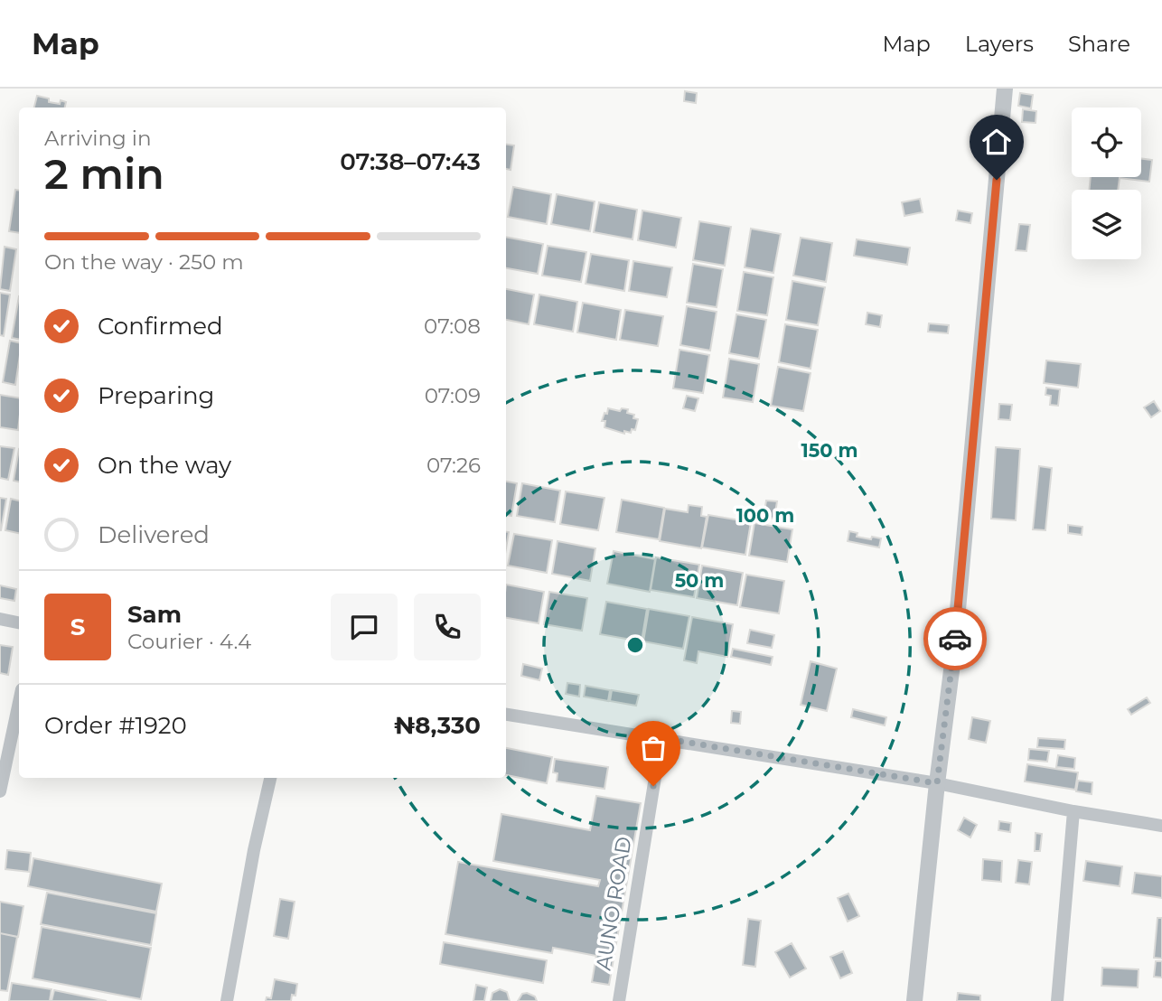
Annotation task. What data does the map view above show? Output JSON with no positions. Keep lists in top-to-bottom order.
{
  "streets": {
    "street": ["AUNO ROAD"]
  },
  "page": {
    "header": "Map",
    "nav": ["Map", "Layers", "Share"],
    "heading": ["2 min", "Arriving in", "07:38–07:43"],
    "panel": [
      "Sam",
      "Courier · 4.4",
      "Order #1920",
      "₦8,330"
    ],
    "bar": "On the way · 250 m",
    "list": [
      ["Confirmed", "07:08"],
      ["Preparing", "07:09"],
      ["On the way", "07:26"],
      "Delivered"
    ],
    "round": "S"
  },
  "rings": ["150 m", "100 m", "50 m"]
}
